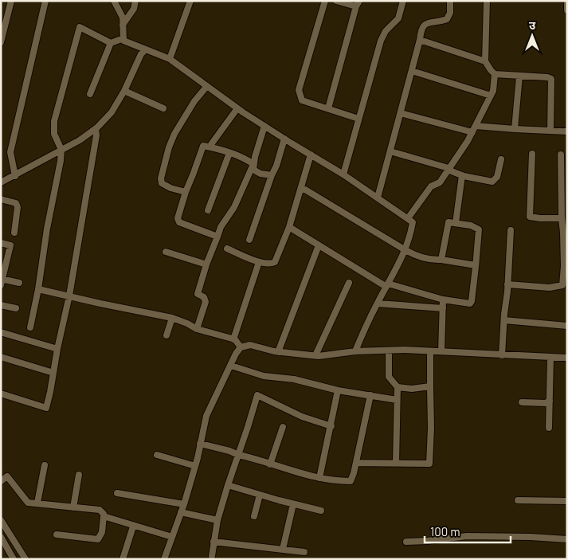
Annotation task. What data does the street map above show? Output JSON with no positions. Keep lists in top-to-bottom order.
{
  "scale_bar": "100 m",
  "north": "top"
}
